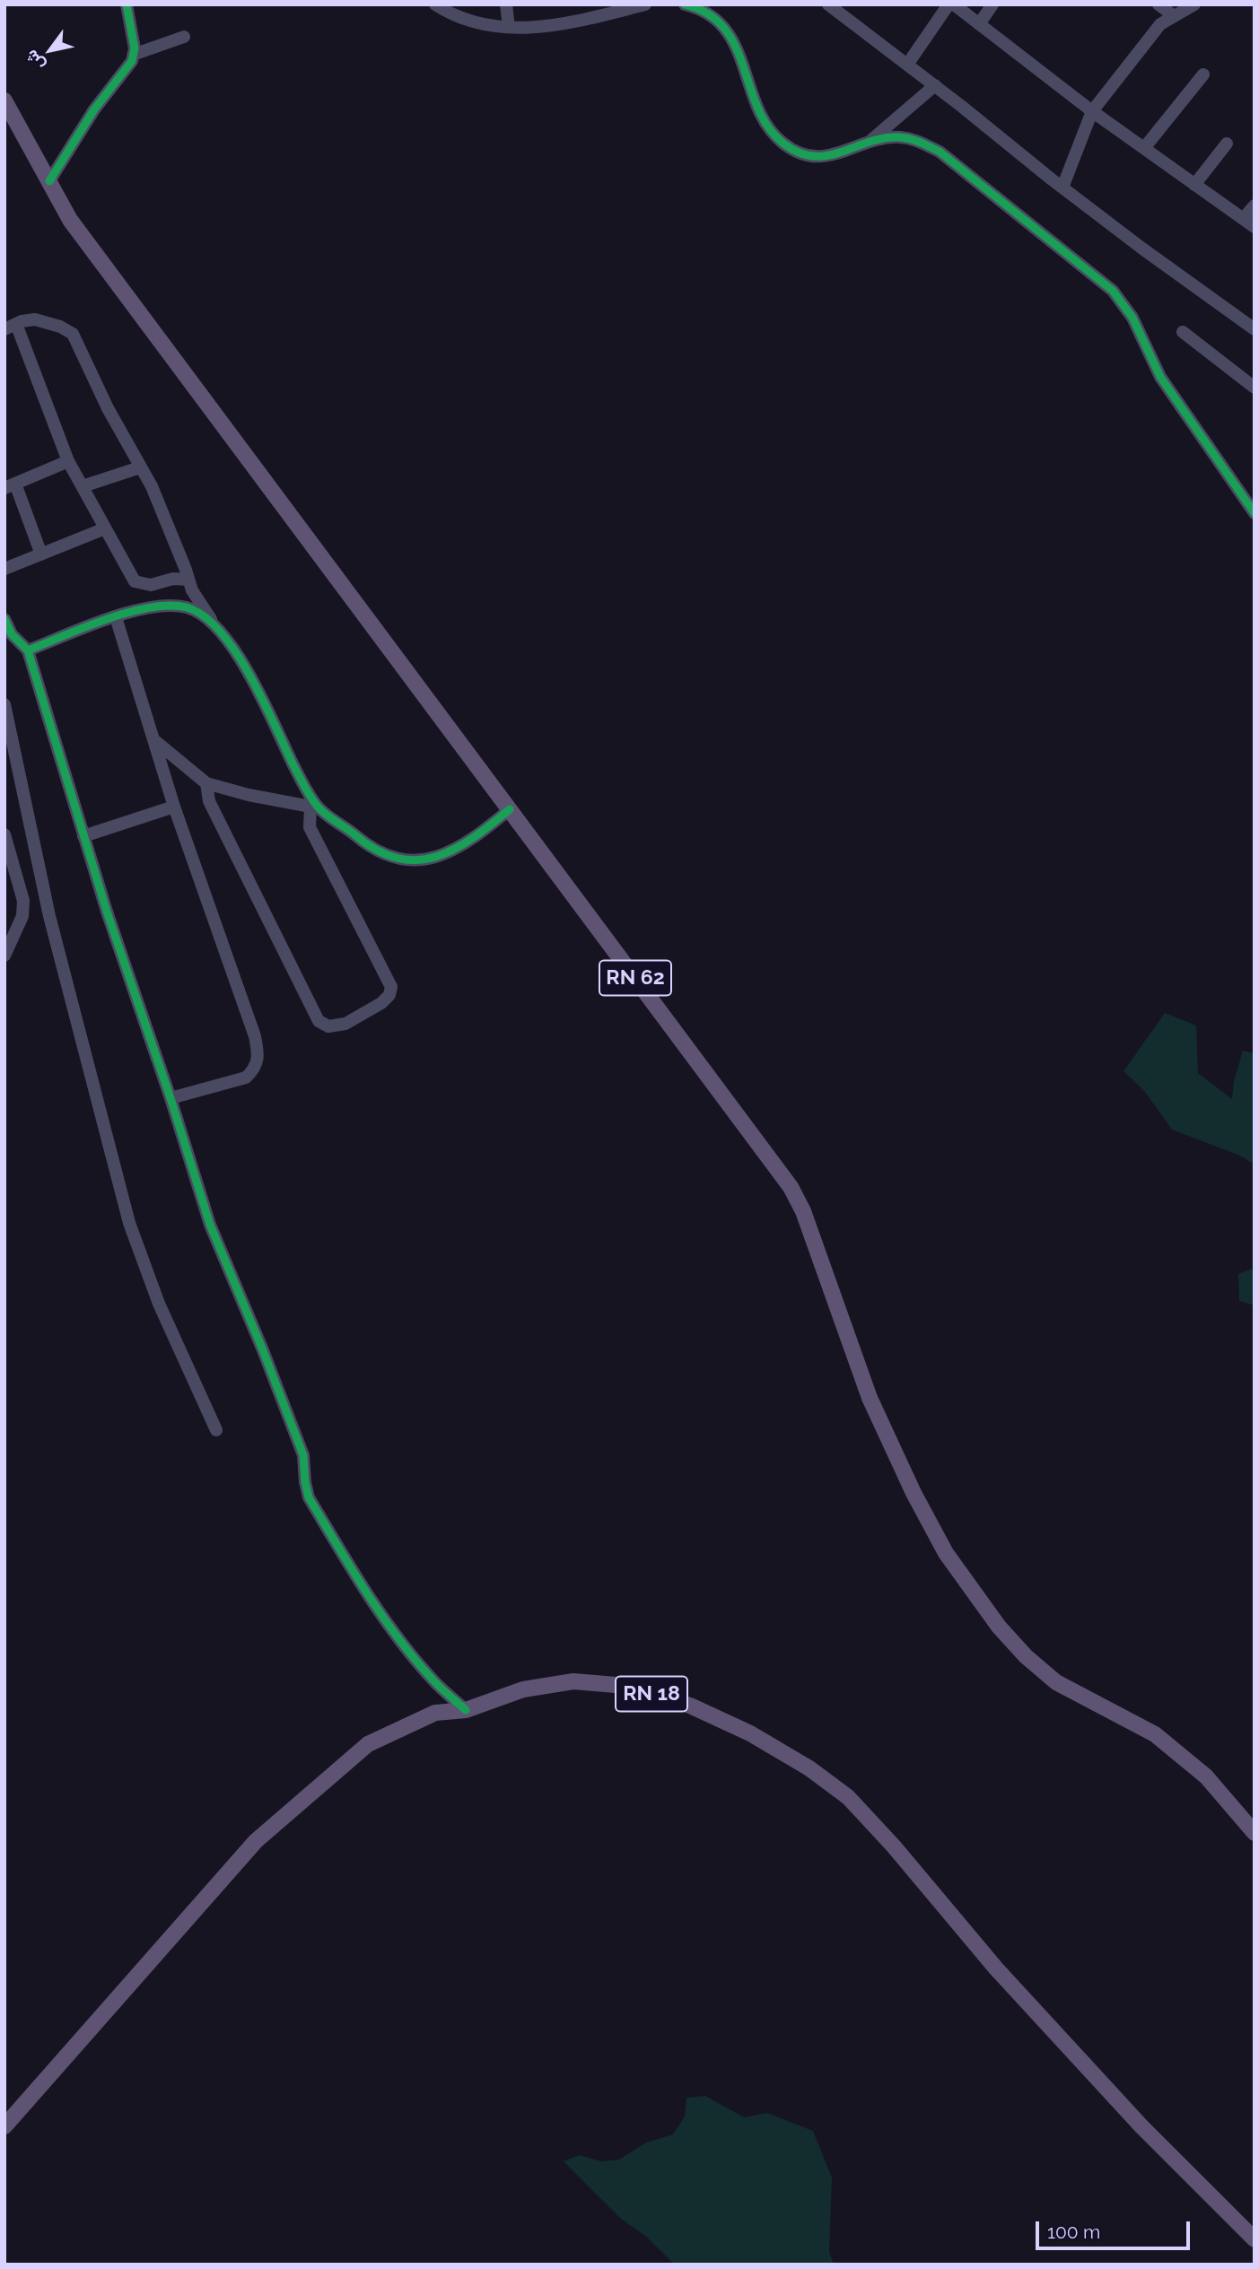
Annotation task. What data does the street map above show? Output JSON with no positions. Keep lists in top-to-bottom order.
{
  "streets": {
    "main road": ["RN 62", "RN 18"]
  },
  "scale_bar": "100 m",
  "north": "bottom left"
}
